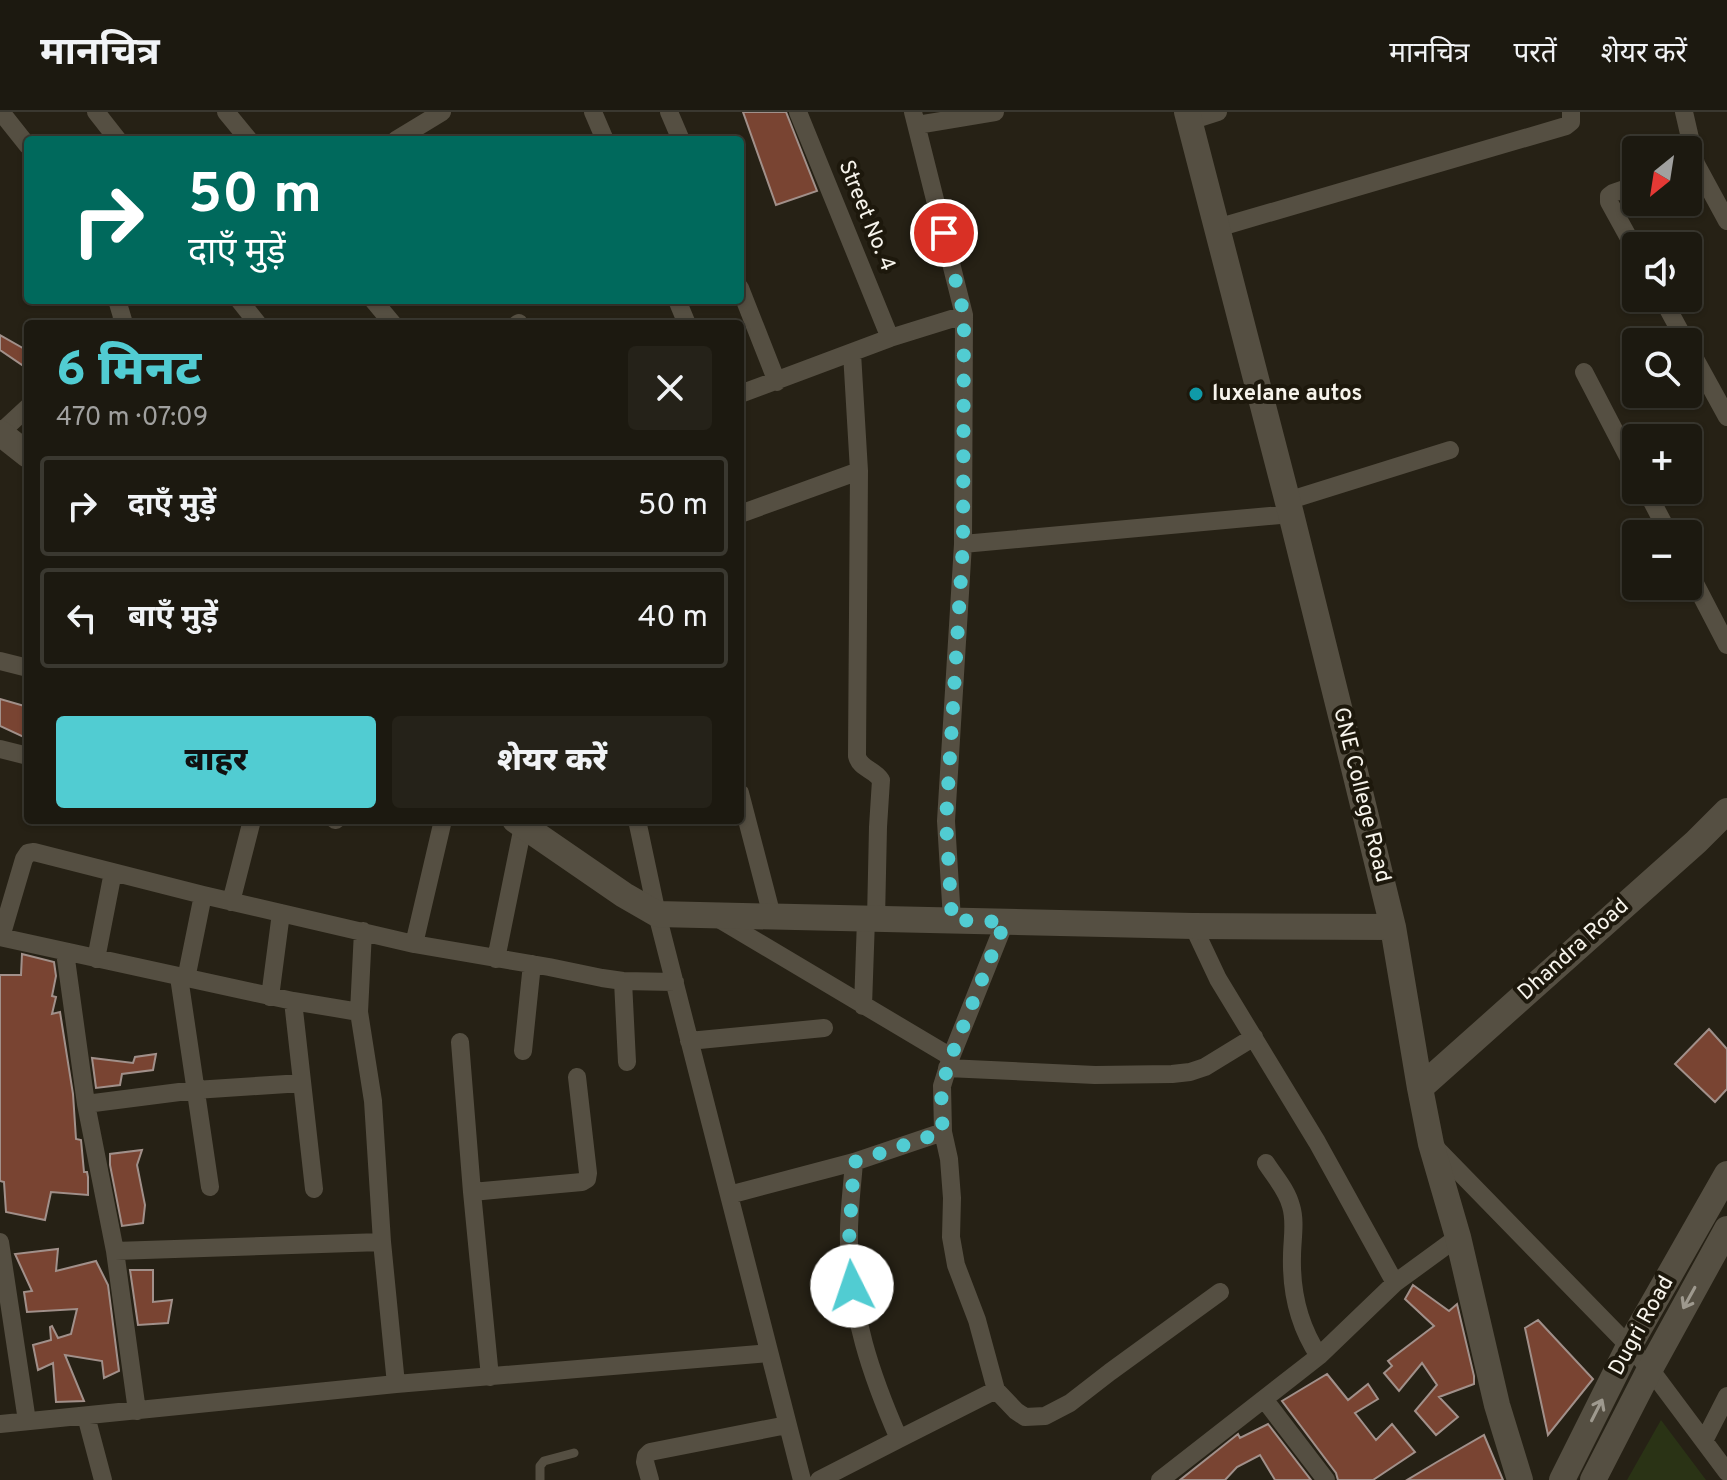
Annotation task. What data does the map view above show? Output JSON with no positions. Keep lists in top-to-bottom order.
{
  "streets": {
    "street": [
      "Street No. 4",
      "GNE College Road",
      "Dhandra Road",
      "Dugri Road"
    ]
  },
  "crossings": [
    ["GNE College Road", "Dhandra Road"]
  ],
  "places": ["luxelane autos"],
  "north": "bottom left",
  "page": {
    "header": "मानचित्र",
    "nav": ["मानचित्र", "परतें", "शेयर करें"],
    "map_buttons": ["+", "−"],
    "turn": ["50 m", "दाएँ मुड़ें"],
    "heading": ["6 मिनट", "470 m · 07:09"],
    "list": [
      {
        "name": "दाएँ मुड़ें",
        "value": "50 m"
      },
      {
        "name": "बाएँ मुड़ें",
        "value": "40 m"
      }
    ],
    "buttons": ["बाहर", "शेयर करें"]
  }
}
